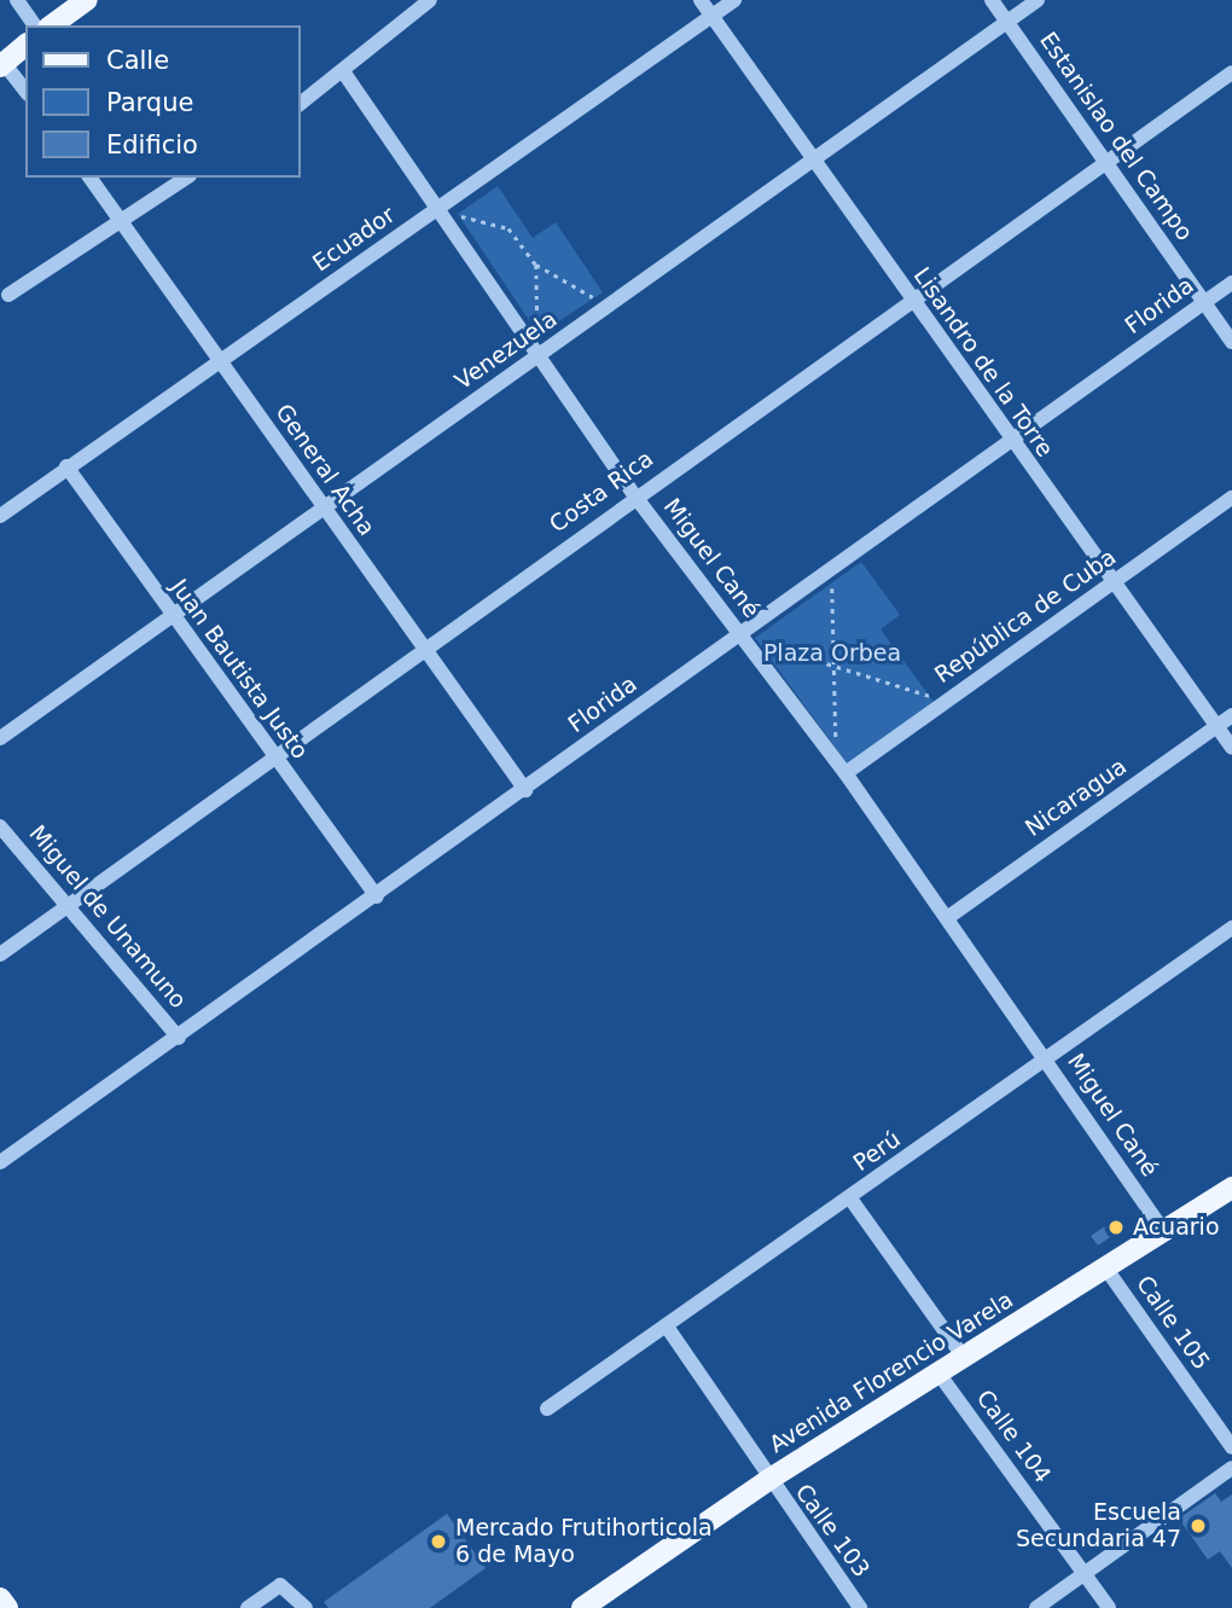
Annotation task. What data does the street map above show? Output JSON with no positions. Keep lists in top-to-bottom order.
{
  "streets": {
    "main road": ["Avenida Florencio Varela"],
    "street": [
      "Estanislao del Campo",
      "Ecuador",
      "Florida",
      "Venezuela",
      "Lisandro de la Torre",
      "General Acha",
      "Costa Rica",
      "Miguel Cané",
      "República de Cuba",
      "Juan Bautista Justo",
      "Nicaragua",
      "Miguel de Unamuno",
      "Perú",
      "Calle 105",
      "Calle 104",
      "Calle 103"
    ]
  },
  "crossings": [
    ["Estanislao del Campo", "Florida"],
    ["Estanislao del Campo", "Venezuela"],
    ["Estanislao del Campo", "Costa Rica"],
    ["Ecuador", "Lisandro de la Torre"],
    ["Ecuador", "General Acha"],
    ["Ecuador", "Miguel Cané"],
    ["Ecuador", "Juan Bautista Justo"],
    ["Florida", "Lisandro de la Torre"],
    ["Florida", "General Acha"],
    ["Florida", "Miguel Cané"],
    ["Florida", "Juan Bautista Justo"],
    ["Florida", "Miguel de Unamuno"],
    ["Venezuela", "Lisandro de la Torre"],
    ["Venezuela", "General Acha"],
    ["Venezuela", "Miguel Cané"],
    ["Venezuela", "Juan Bautista Justo"],
    ["Lisandro de la Torre", "Costa Rica"],
    ["Lisandro de la Torre", "República de Cuba"],
    ["Lisandro de la Torre", "Nicaragua"],
    ["General Acha", "Costa Rica"],
    ["Costa Rica", "Miguel Cané"],
    ["Costa Rica", "Juan Bautista Justo"],
    ["Costa Rica", "Miguel de Unamuno"],
    ["Miguel Cané", "República de Cuba"],
    ["Miguel Cané", "Nicaragua"],
    ["Miguel Cané", "Perú"],
    ["Miguel Cané", "Avenida Florencio Varela"],
    ["Calle 105", "Avenida Florencio Varela"],
    ["Avenida Florencio Varela", "Calle 104"],
    ["Avenida Florencio Varela", "Calle 103"]
  ],
  "parks": ["Plaza Orbea"],
  "places": ["Acuario", "Escuela Secundaria 47", "Mercado Frutihorticola 6 de Mayo"],
  "legend": ["Calle", "Parque", "Edificio"]
}
